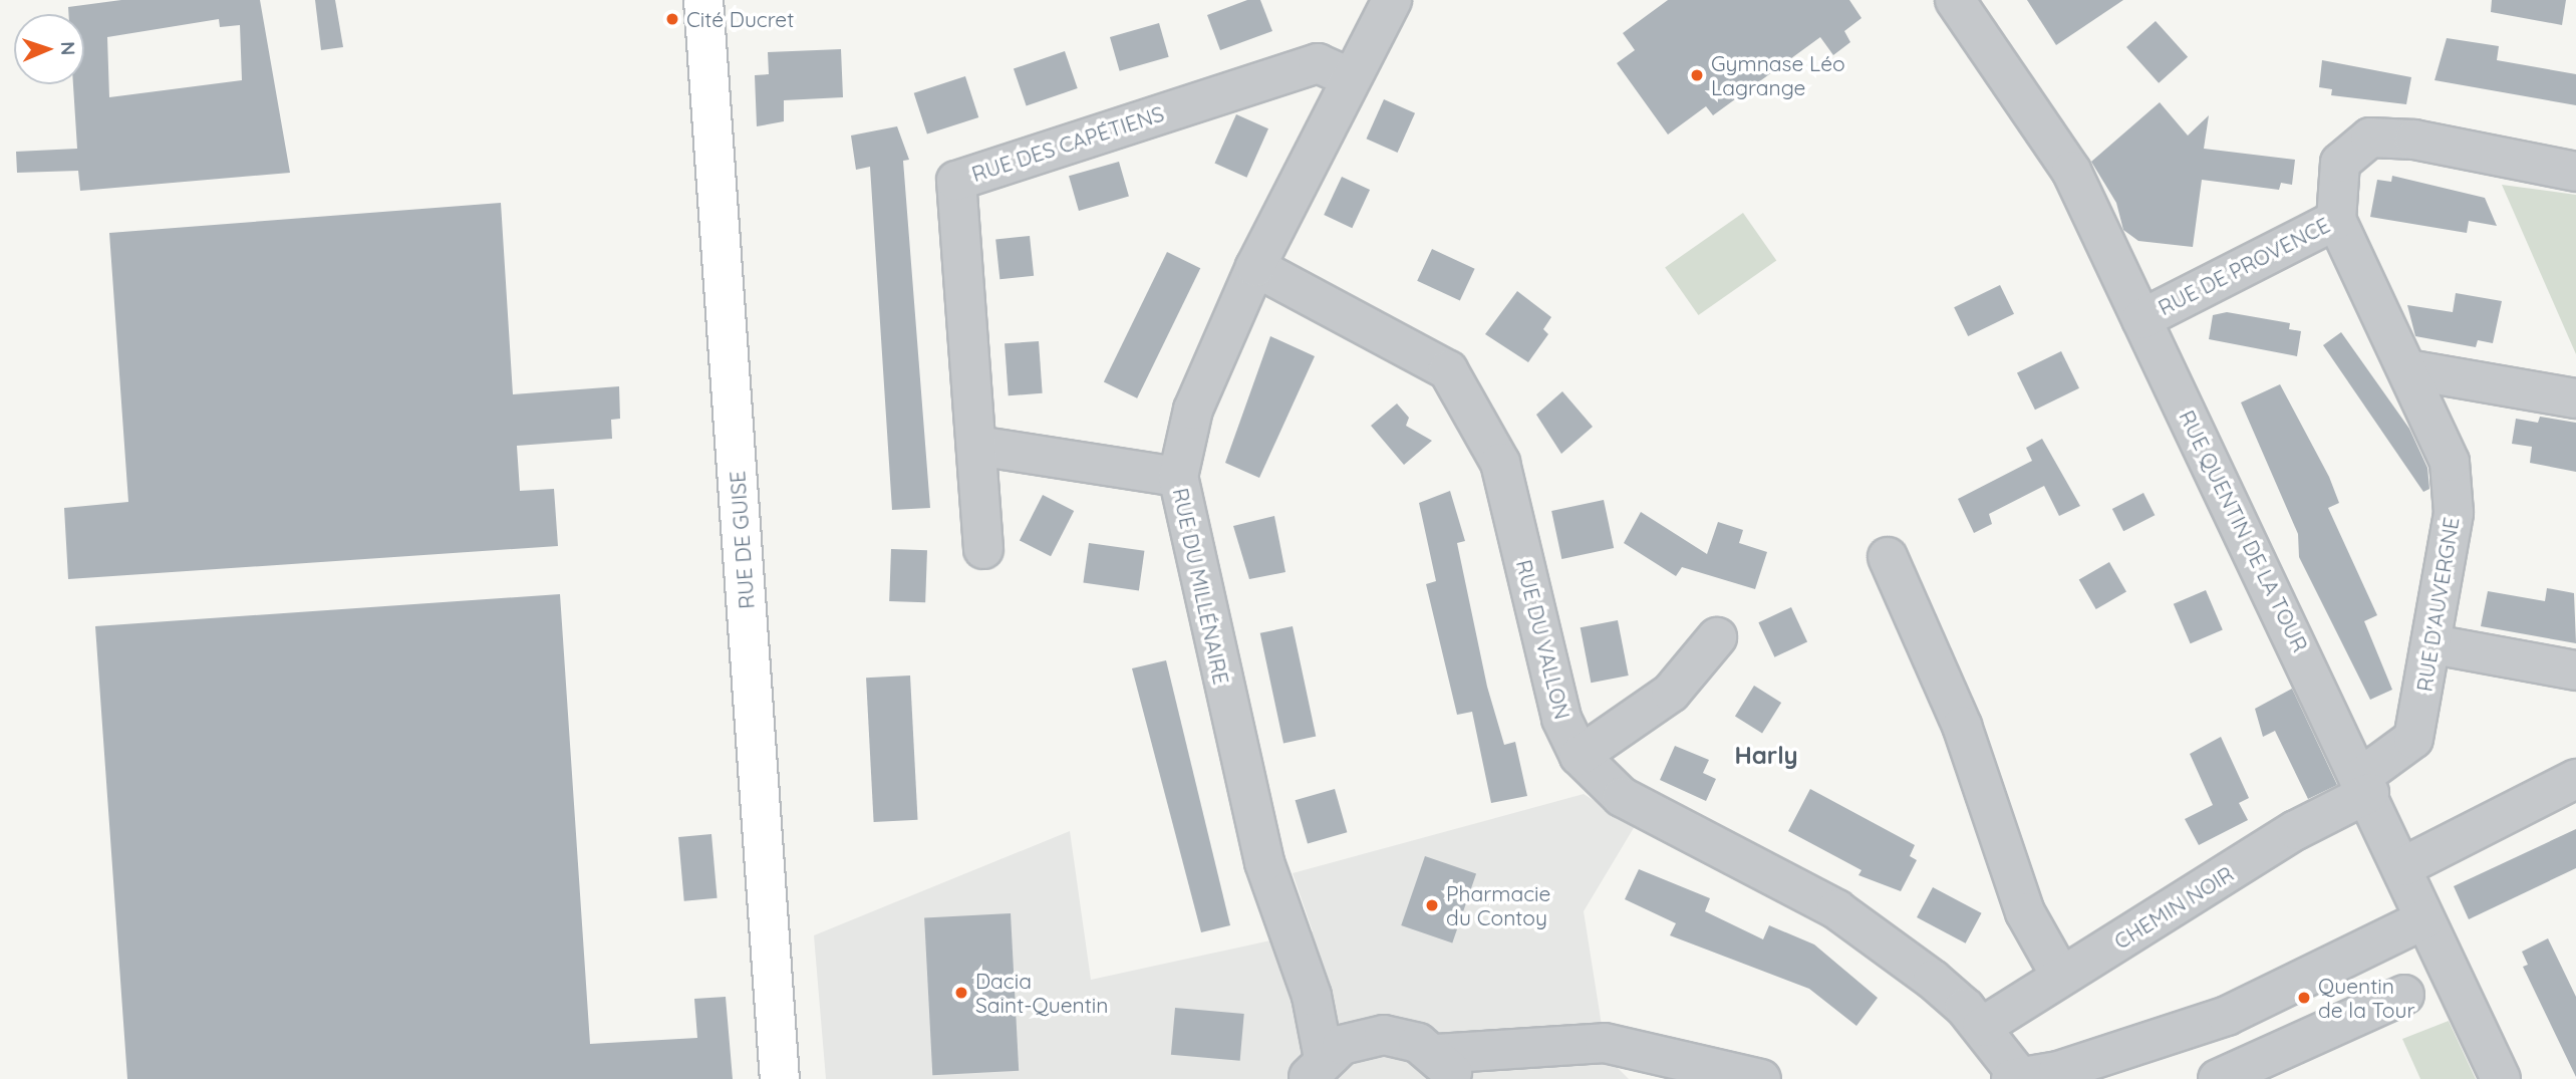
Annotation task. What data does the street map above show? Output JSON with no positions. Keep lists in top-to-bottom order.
{
  "streets": {
    "main road": ["RUE DE GUISE"],
    "street": [
      "RUE DES CAPÉTIENS",
      "RUE DE PROVENCE",
      "RUE QUENTIN DE LA TOUR",
      "RUE DU MILLÉNAIRE",
      "RUE D'AUVERGNE",
      "RUE DU VALLON",
      "CHEMIN NOIR"
    ]
  },
  "crossings": [
    ["RUE DES CAPÉTIENS", "RUE DU MILLÉNAIRE"],
    ["RUE DE PROVENCE", "RUE QUENTIN DE LA TOUR"],
    ["RUE DE PROVENCE", "RUE D'AUVERGNE"],
    ["RUE QUENTIN DE LA TOUR", "RUE D'AUVERGNE"],
    ["RUE QUENTIN DE LA TOUR", "CHEMIN NOIR"],
    ["RUE DU MILLÉNAIRE", "RUE DU VALLON"],
    ["RUE D'AUVERGNE", "CHEMIN NOIR"],
    ["RUE DU VALLON", "CHEMIN NOIR"]
  ],
  "districts": ["Harly"],
  "places": [
    "Cité Ducret",
    "Gymnase Léo Lagrange",
    "Pharmacie du Contoy",
    "Dacia Saint-Quentin",
    "Quentin de la Tour"
  ],
  "north": "right"
}
